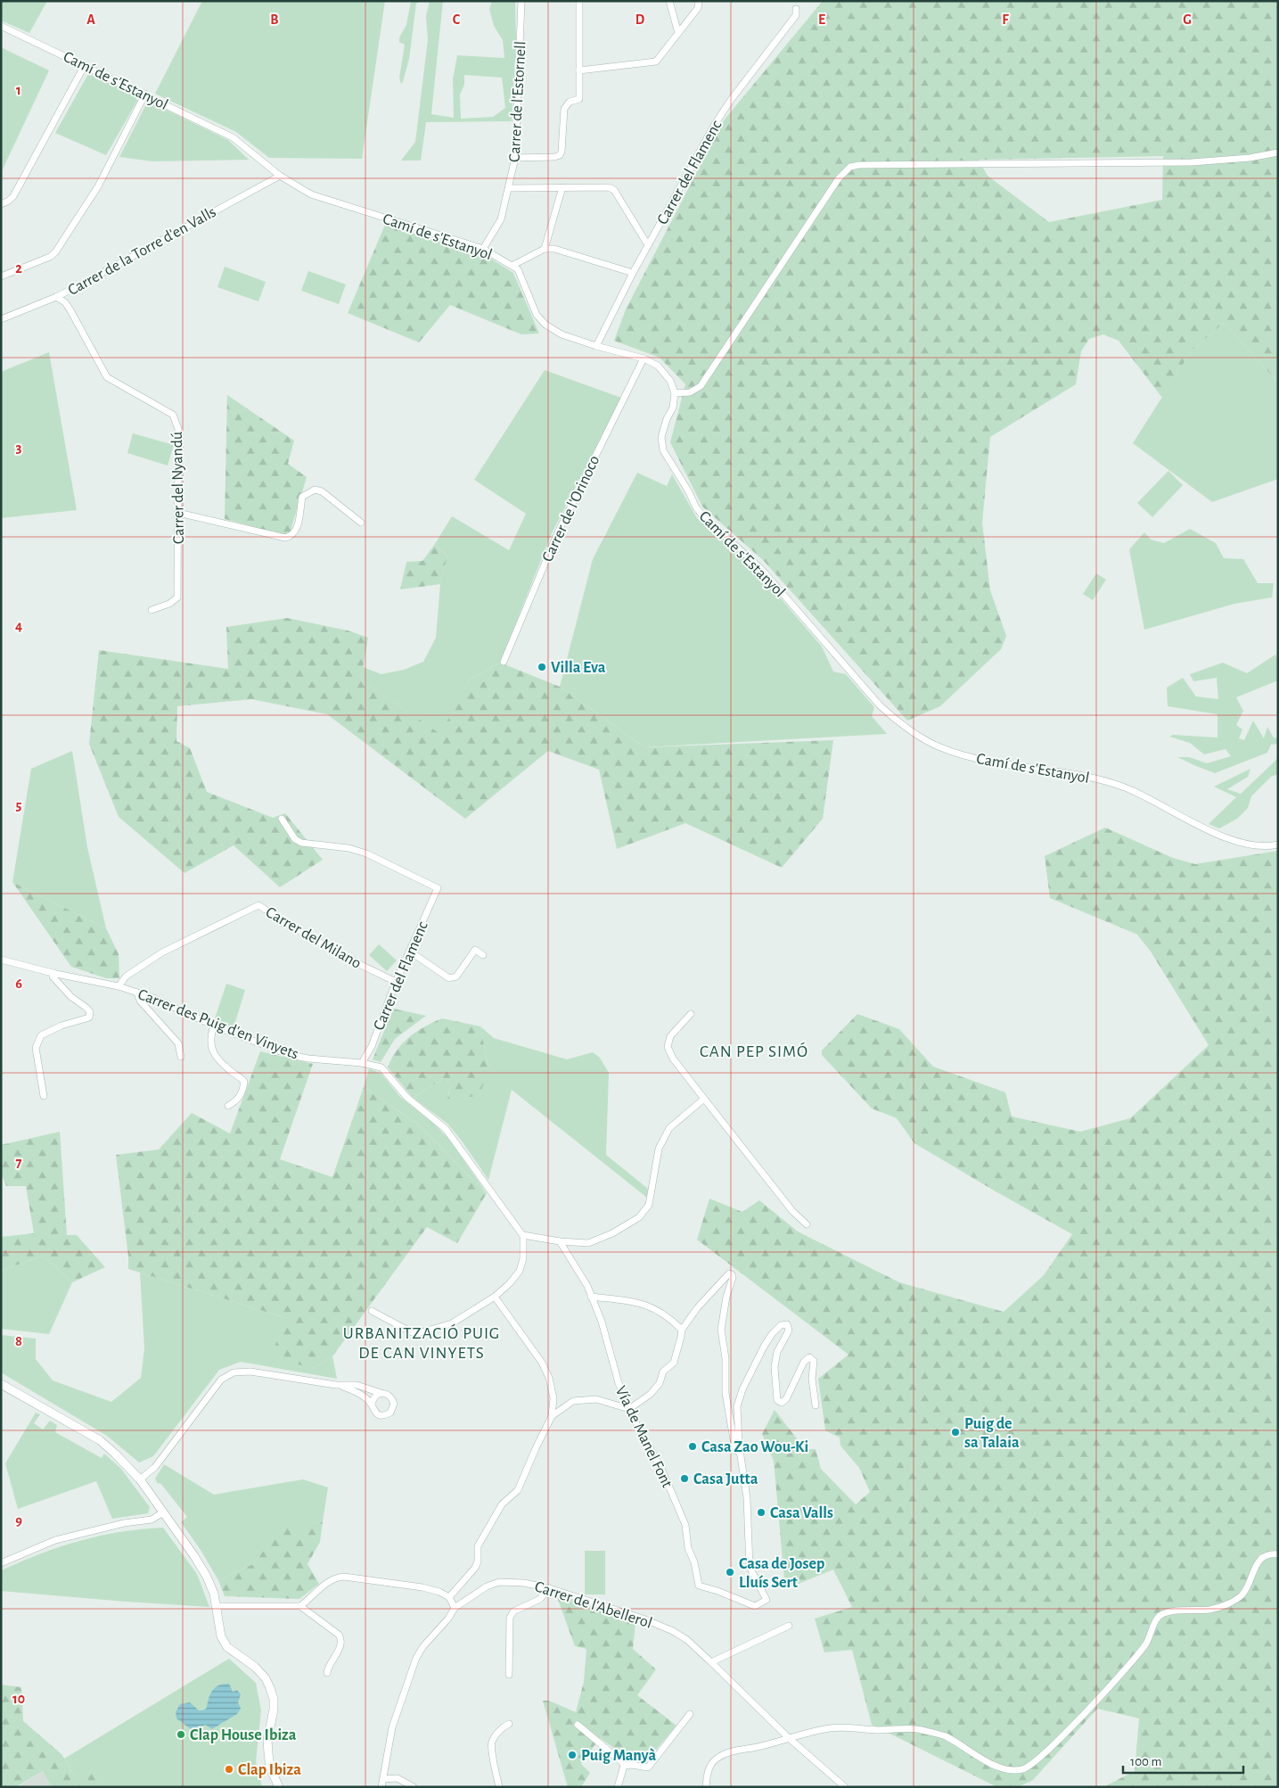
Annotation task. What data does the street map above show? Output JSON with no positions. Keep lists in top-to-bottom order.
{
  "streets": {
    "street": [
      "Camí de s'Estanyol",
      "Carrer de l'Estornell",
      "Carrer del Flamenc",
      "Carrer de la Torre d'en Valls",
      "Carrer del Nyandú",
      "Carrer de l'Orinoco",
      "Carrer del Milano",
      "Carrer des Puig d'en Vinyets",
      "Vía de Manel Font",
      "Carrer de l'Abellerol"
    ]
  },
  "crossings": [
    ["Camí de s'Estanyol", "Carrer de l'Estornell"],
    ["Camí de s'Estanyol", "Carrer de la Torre d'en Valls"],
    ["Carrer del Flamenc", "Carrer del Milano"],
    ["Carrer del Flamenc", "Carrer des Puig d'en Vinyets"],
    ["Carrer de la Torre d'en Valls", "Carrer del Nyandú"],
    ["Carrer del Milano", "Carrer des Puig d'en Vinyets"]
  ],
  "districts": ["CAN PEP SIMÓ", "URBANITZACIÓ PUIG DE CAN VINYETS"],
  "places": [
    "Villa Eva",
    "Puig de sa Talaia",
    "Casa Zao Wou-Ki",
    "Casa Jutta",
    "Casa Valls",
    "Casa de Josep Lluís Sert",
    "Clap House Ibiza",
    "Puig Manyà",
    "Clap Ibiza"
  ],
  "scale_bar": "100 m",
  "grid": {
    "columns": [
      "A",
      "B",
      "C",
      "D",
      "E",
      "F",
      "G"
    ],
    "rows": [
      "1",
      "2",
      "3",
      "4",
      "5",
      "6",
      "7",
      "8",
      "9",
      "10"
    ]
  }
}
